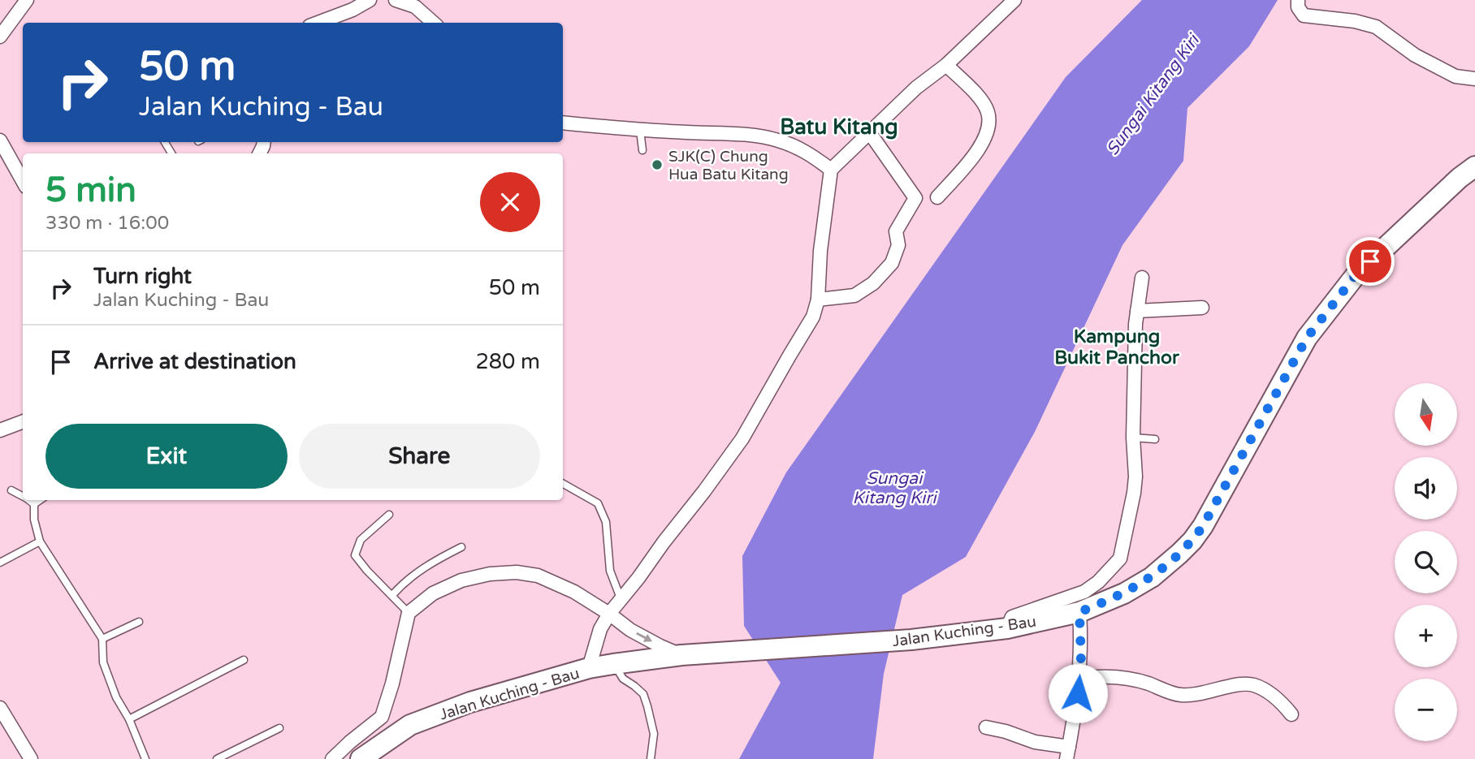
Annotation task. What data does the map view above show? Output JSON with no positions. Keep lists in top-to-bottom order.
{
  "streets": {
    "main road": ["Jalan Kuching - Bau"]
  },
  "districts": ["Batu Kitang", "Kampung Bukit Panchor"],
  "water": ["Sungai Kitang Kiri"],
  "places": ["SJK(C) Chung Hua Batu Kitang"],
  "north": "bottom",
  "page": {
    "turn": ["50 m", "Jalan Kuching - Bau"],
    "heading": ["5 min", "330 m · 16:00"],
    "list": [
      {
        "name": "Turn right",
        "note": "Jalan Kuching - Bau",
        "value": "50 m"
      },
      {
        "name": "Arrive at destination",
        "value": "280 m"
      }
    ],
    "map_buttons": ["+", "−"],
    "buttons": ["Exit", "Share"]
  }
}
